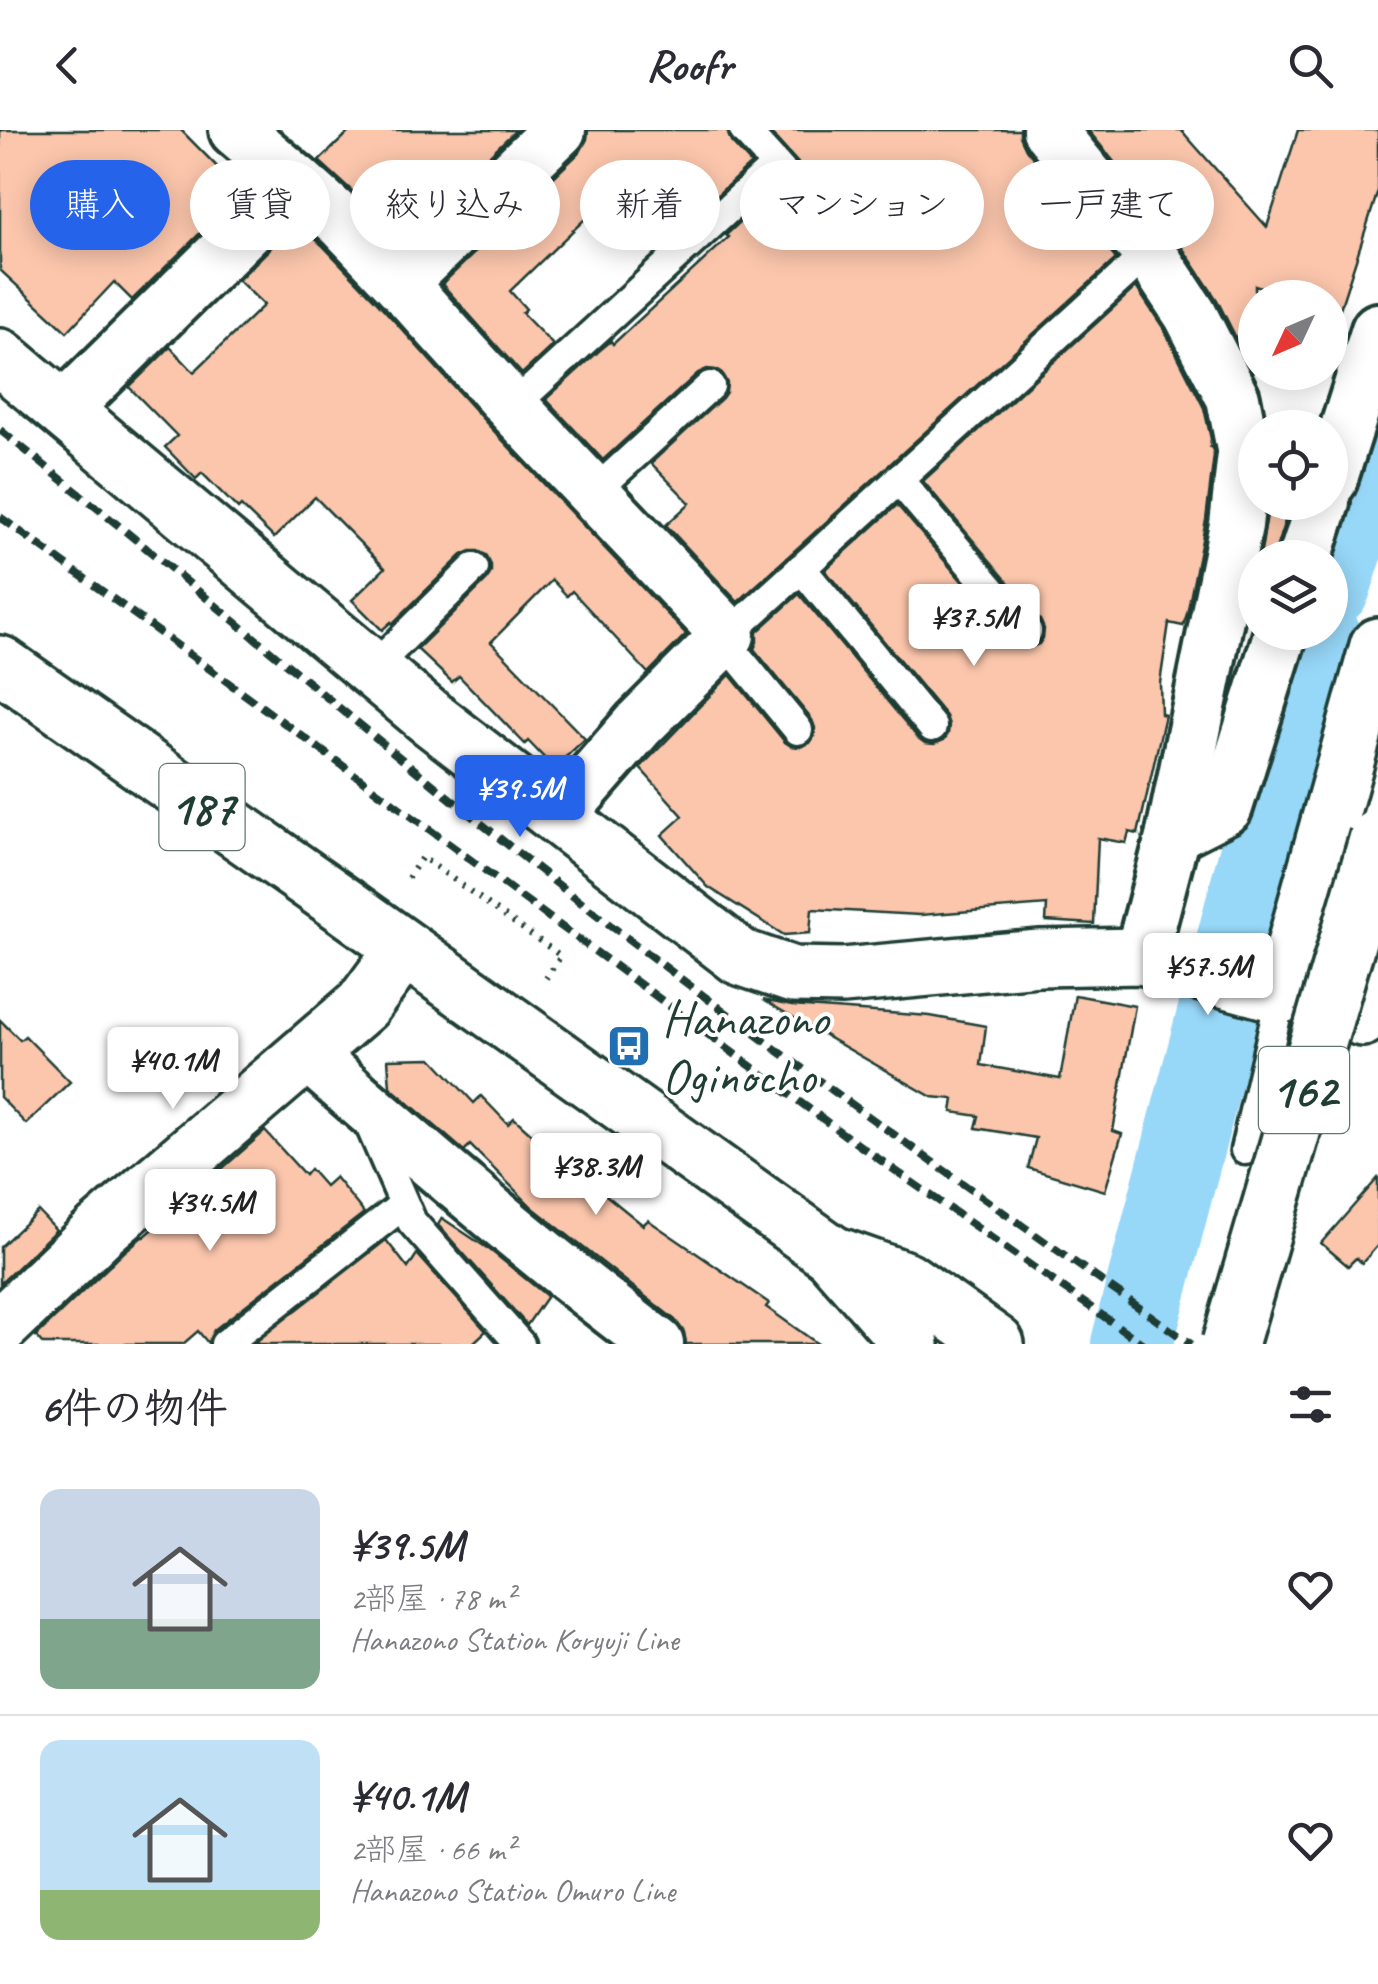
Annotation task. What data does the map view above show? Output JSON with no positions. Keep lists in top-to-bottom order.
{
  "streets": {
    "main road": ["187", "162"]
  },
  "places": {
    "bus stop": ["Hanazono Oginocho"]
  },
  "north": "bottom left",
  "page": {
    "header": "Roofr",
    "chip": [
      "購入",
      "賃貸",
      "絞り込み",
      "新着",
      "マンション",
      "一戸建て"
    ],
    "price": [
      "¥37.5M",
      "¥39.5M",
      "¥57.5M",
      "¥40.1M",
      "¥38.3M",
      "¥34.5M"
    ],
    "heading": "6件の物件",
    "list": [
      {
        "name": "¥39.5M",
        "note": "2部屋 · 78 m² · Hanazono Station Koryuji Line"
      },
      {
        "name": "¥40.1M",
        "note": "2部屋 · 66 m² · Hanazono Station Omuro Line"
      }
    ]
  }
}
